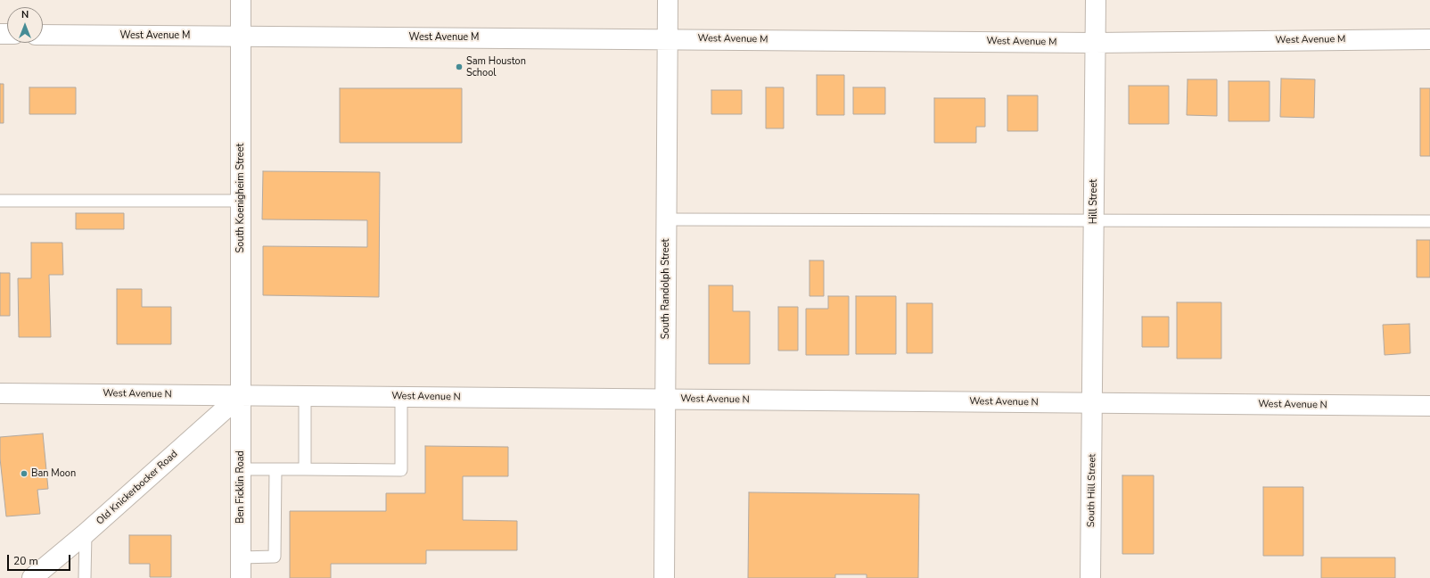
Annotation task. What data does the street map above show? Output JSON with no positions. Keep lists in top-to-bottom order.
{
  "streets": {
    "street": [
      "West Avenue M",
      "South Koenigheim Street",
      "Hill Street",
      "South Randolph Street",
      "West Avenue N",
      "Ben Ficklin Road",
      "Old Knickerbocker Road",
      "South Hill Street"
    ]
  },
  "crossings": [
    ["West Avenue M", "South Koenigheim Street"],
    ["West Avenue M", "Hill Street"],
    ["West Avenue M", "South Randolph Street"],
    ["South Koenigheim Street", "West Avenue N"],
    ["South Koenigheim Street", "Ben Ficklin Road"],
    ["South Koenigheim Street", "Old Knickerbocker Road"],
    ["Hill Street", "West Avenue N"],
    ["Hill Street", "South Hill Street"],
    ["South Randolph Street", "West Avenue N"],
    ["West Avenue N", "Ben Ficklin Road"],
    ["West Avenue N", "Old Knickerbocker Road"],
    ["West Avenue N", "South Hill Street"],
    ["Ben Ficklin Road", "Old Knickerbocker Road"]
  ],
  "places": ["Sam Houston School", "Ban Moon"],
  "scale_bar": "20 m",
  "north": "top"
}
